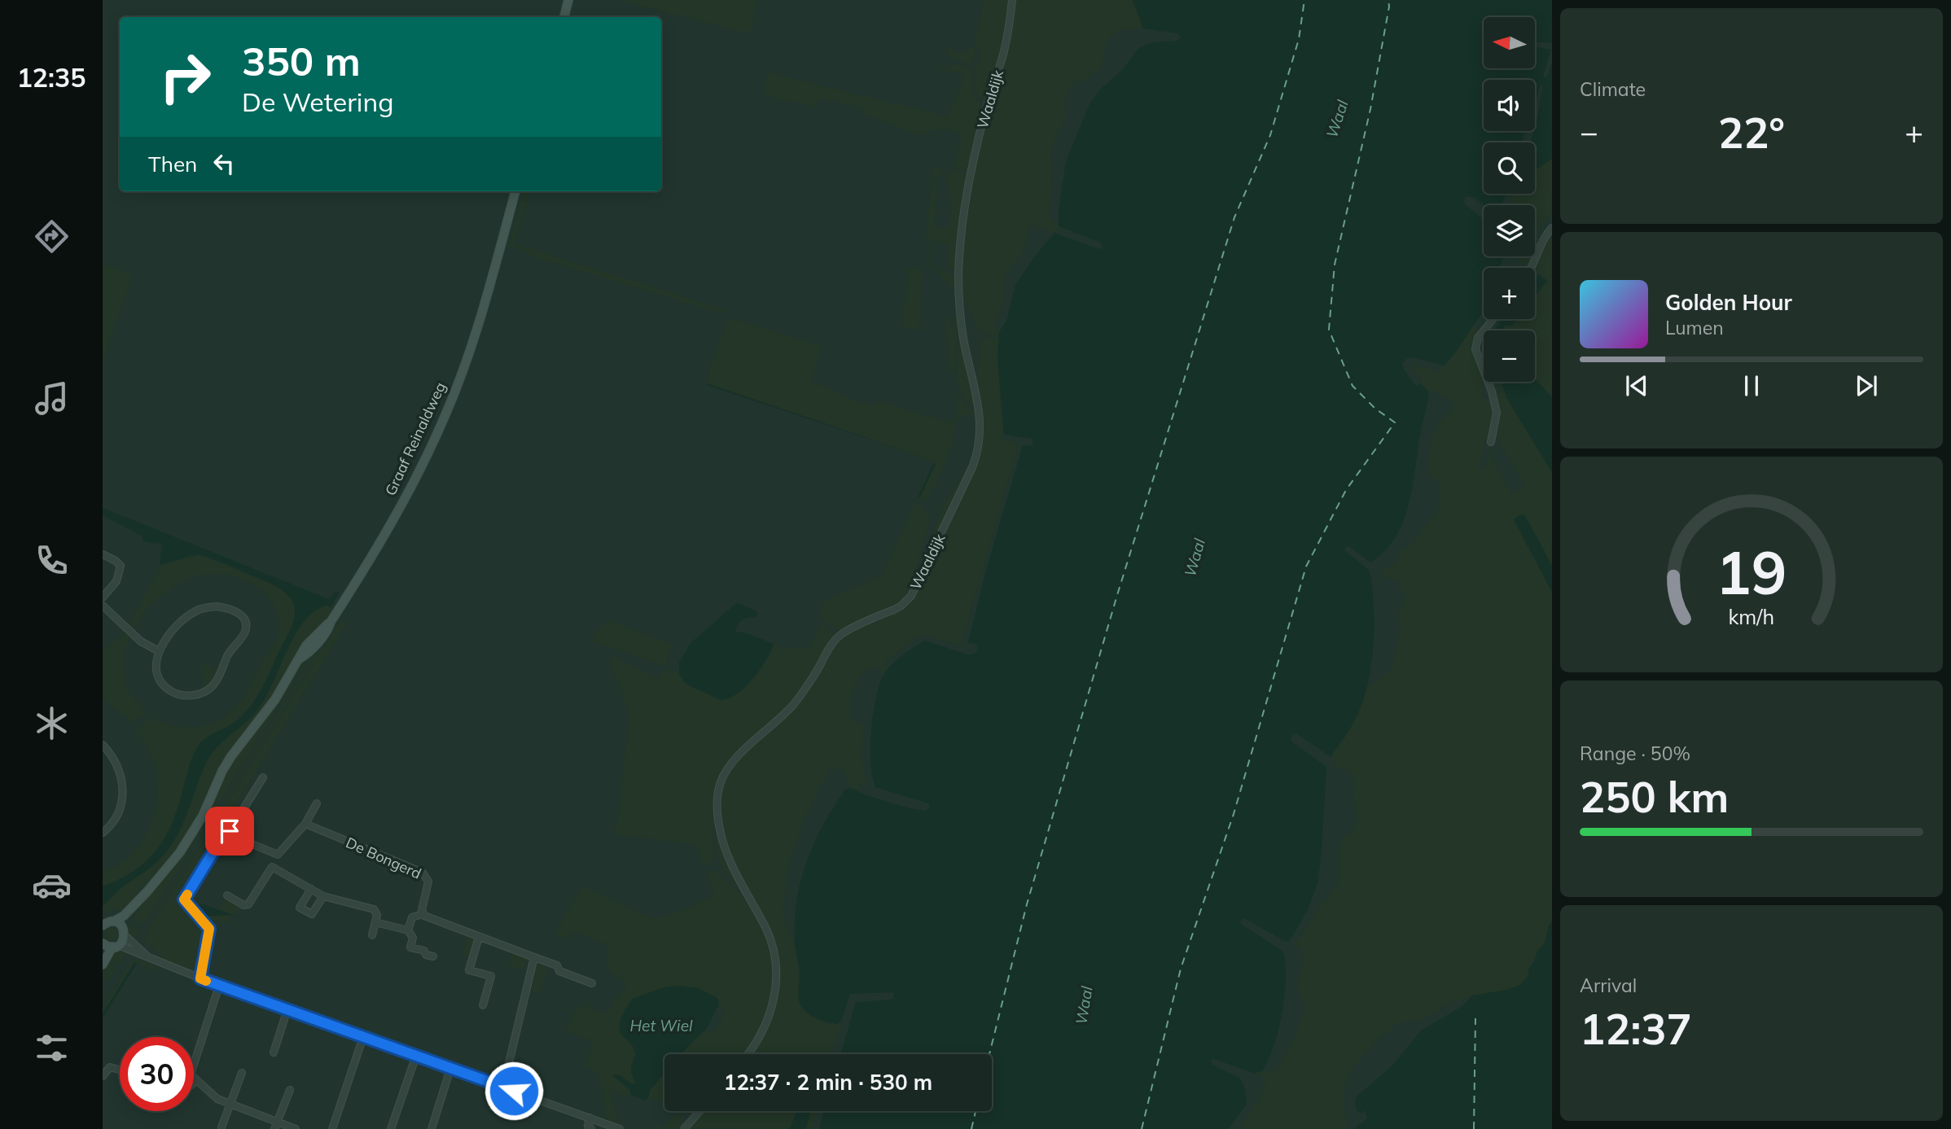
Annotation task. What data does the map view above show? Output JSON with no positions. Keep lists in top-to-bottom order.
{
  "streets": {
    "main road": ["Graaf Reinaldweg"],
    "street": ["Waaldijk", "De Bongerd"]
  },
  "water": ["Waal", "Het Wiel"],
  "north": "left",
  "page": {
    "tabs": "12:35",
    "tile": [
      "Climate",
      ["Range · 50%", "250 km"],
      ["Arrival", "12:37"]
    ],
    "map_buttons": ["+", "−"],
    "turn": ["350 m", "De Wetering"],
    "heat": ["−", "22°", "+"],
    "then": "Then",
    "song": ["Golden Hour", "Lumen"],
    "limit": "30",
    "trip": "12:37 · 2 min · 530 m",
    "gauge": ["19", "km/h"]
  }
}
